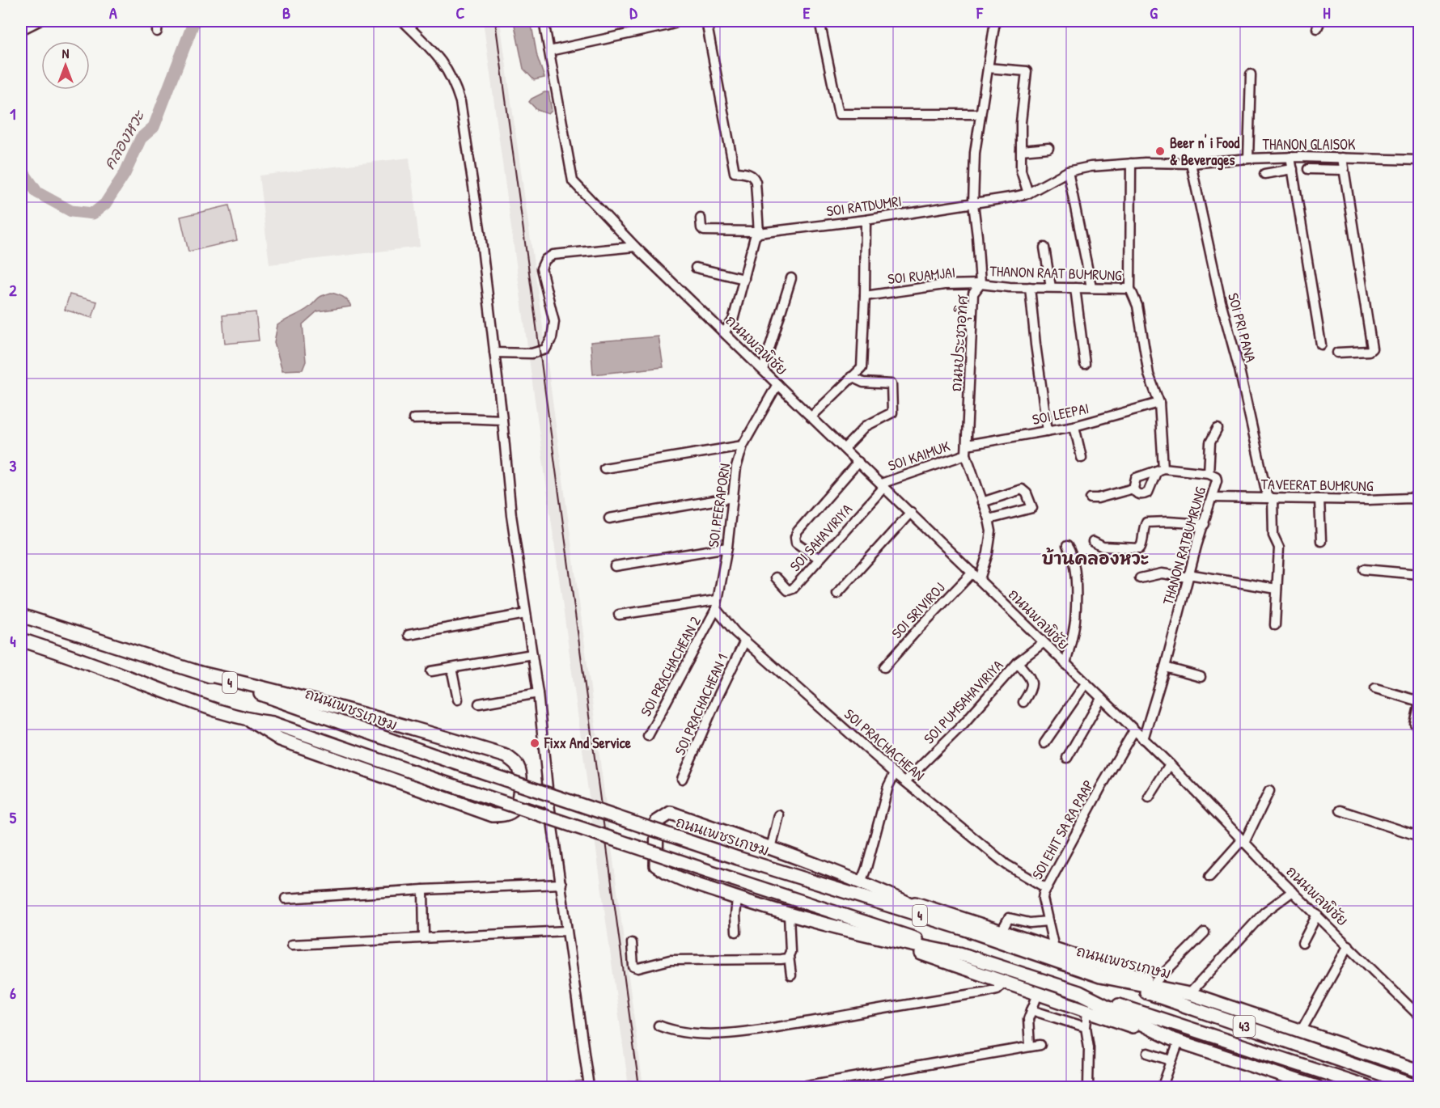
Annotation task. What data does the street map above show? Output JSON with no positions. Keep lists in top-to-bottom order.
{
  "streets": {
    "highway": ["4", "ถนนเพชรเกษม", "43"],
    "street": [
      "THANON GLAISOK",
      "SOI RATDUMRI",
      "THANON RAAT BUMRUNG",
      "SOI RUAMJAI",
      "SOI PRI PANA",
      "ถนนประชาอุทิศ",
      "ถนนพลพิชัย",
      "SOI LEEPAI",
      "SOI KAIMUK",
      "TAVEERAT BUMRUNG",
      "SOI PEERAPORN",
      "SOI SAHAVIRIYA",
      "THANON RATBUMRUNG",
      "SOI SRIVIROJ",
      "SOI PRACHACHEAN 2",
      "SOI PUMSAHAVIRIYA",
      "SOI PRACHACHEAN 1",
      "SOI PRACHACHEAN",
      "SOI EHIT SA RA PAAP"
    ]
  },
  "crossings": [
    ["THANON GLAISOK", "SOI RATDUMRI"],
    ["THANON GLAISOK", "SOI PRI PANA"],
    ["THANON GLAISOK", "ถนนประชาอุทิศ"],
    ["SOI RATDUMRI", "ถนนประชาอุทิศ"],
    ["THANON RAAT BUMRUNG", "SOI RUAMJAI"],
    ["THANON RAAT BUMRUNG", "ถนนประชาอุทิศ"],
    ["SOI RUAMJAI", "ถนนประชาอุทิศ"],
    ["SOI PRI PANA", "TAVEERAT BUMRUNG"],
    ["ถนนประชาอุทิศ", "ถนนพลพิชัย"],
    ["ถนนประชาอุทิศ", "SOI LEEPAI"],
    ["ถนนประชาอุทิศ", "SOI KAIMUK"],
    ["ถนนพลพิชัย", "SOI KAIMUK"],
    ["ถนนพลพิชัย", "SOI PEERAPORN"],
    ["ถนนพลพิชัย", "SOI SAHAVIRIYA"],
    ["ถนนพลพิชัย", "THANON RATBUMRUNG"],
    ["ถนนพลพิชัย", "SOI SRIVIROJ"],
    ["ถนนพลพิชัย", "SOI PUMSAHAVIRIYA"],
    ["ถนนพลพิชัย", "SOI EHIT SA RA PAAP"],
    ["SOI KAIMUK", "SOI SAHAVIRIYA"],
    ["TAVEERAT BUMRUNG", "THANON RATBUMRUNG"],
    ["SOI PEERAPORN", "SOI PRACHACHEAN 2"],
    ["SOI PEERAPORN", "SOI PRACHACHEAN"],
    ["SOI PRACHACHEAN 2", "SOI PRACHACHEAN"],
    ["4", "43"],
    ["SOI PUMSAHAVIRIYA", "SOI PRACHACHEAN"],
    ["SOI PRACHACHEAN 1", "SOI PRACHACHEAN"],
    ["ถนนเพชรเกษม", "43"],
    ["SOI PRACHACHEAN", "SOI EHIT SA RA PAAP"]
  ],
  "districts": ["บ้านคลองหวะ"],
  "water": ["คลองหวะ"],
  "places": ["Beer n' i Food & Beverages", "Fixx And Service"],
  "north": "top",
  "grid": {
    "columns": [
      "A",
      "B",
      "C",
      "D",
      "E",
      "F",
      "G",
      "H"
    ],
    "rows": [
      "1",
      "2",
      "3",
      "4",
      "5",
      "6"
    ]
  }
}
